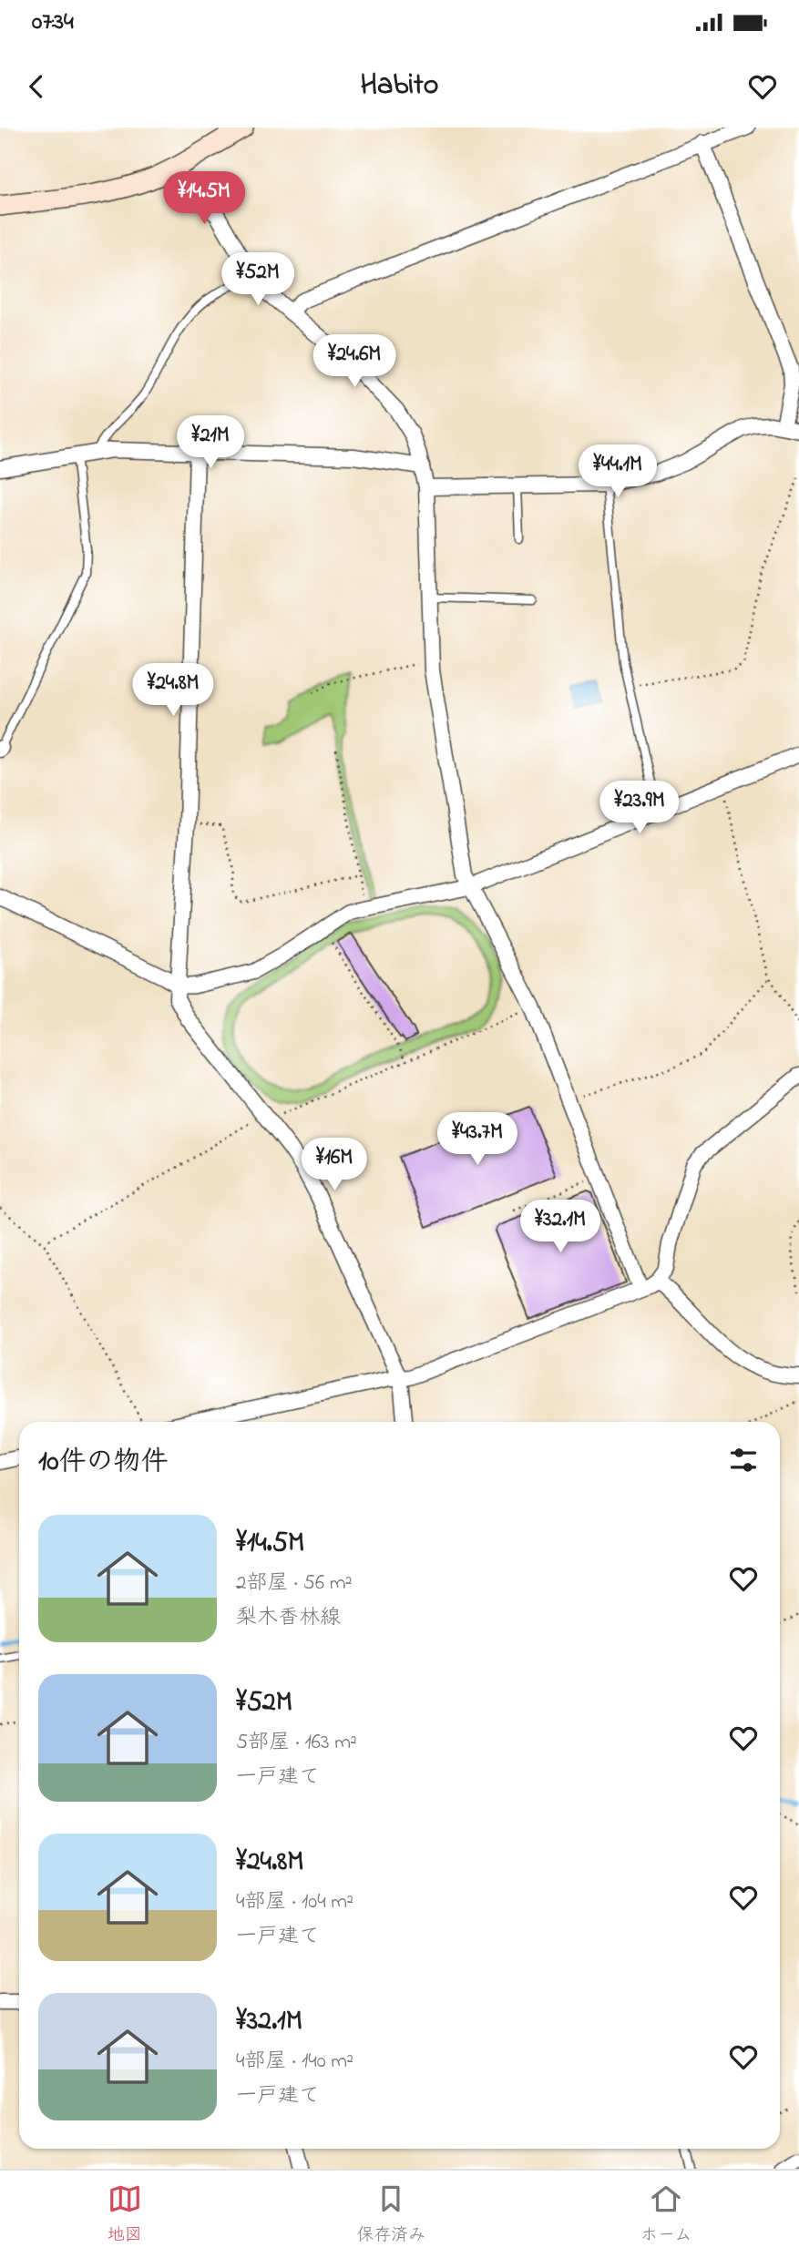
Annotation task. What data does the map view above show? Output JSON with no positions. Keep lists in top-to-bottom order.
{
  "page": {
    "status": "07:34",
    "header": "Habito",
    "price": [
      "¥14.5M",
      "¥52M",
      "¥24.6M",
      "¥21M",
      "¥44.1M",
      "¥24.8M",
      "¥23.9M",
      "¥43.7M",
      "¥16M",
      "¥32.1M"
    ],
    "heading": "10件の物件",
    "list": [
      {
        "name": "¥14.5M",
        "note": "2部屋 · 56 m² · 梨木香林線"
      },
      {
        "name": "¥52M",
        "note": "5部屋 · 163 m² · 一戸建て"
      },
      {
        "name": "¥24.8M",
        "note": "4部屋 · 104 m² · 一戸建て"
      },
      {
        "name": "¥32.1M",
        "note": "4部屋 · 140 m² · 一戸建て"
      }
    ],
    "tabs": ["地図", "保存済み", "ホーム"]
  }
}
